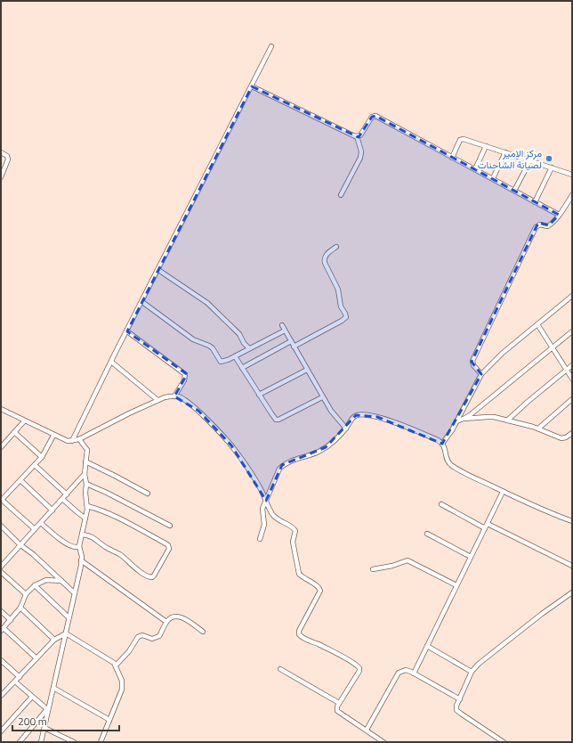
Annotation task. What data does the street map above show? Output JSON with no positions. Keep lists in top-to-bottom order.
{
  "places": ["مركز الامير لصيانة الشاحنات"],
  "scale_bar": "200 m"
}
